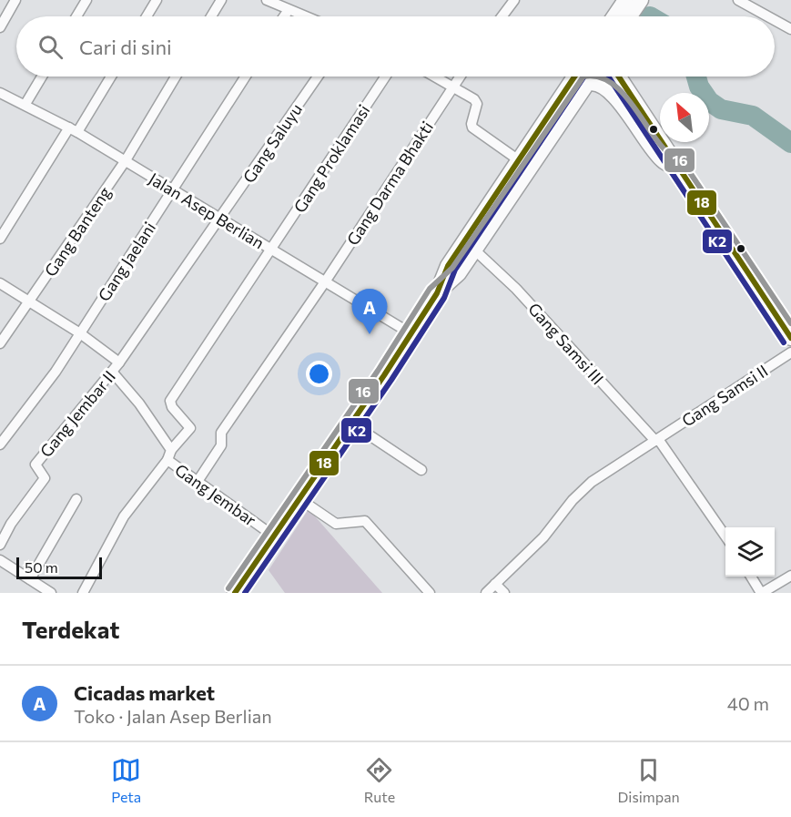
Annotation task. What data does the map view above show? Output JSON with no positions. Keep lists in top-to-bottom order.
{
  "streets": {
    "street": [
      "Gang Saluyu",
      "Gang Proklamasi",
      "Gang Darma Bhakti",
      "Jalan Asep Berlian",
      "Gang Banteng",
      "Gang Jaelani",
      "Gang Samsi III",
      "Gang Samsi II",
      "Gang Jembar II",
      "Gang Jembar"
    ]
  },
  "crossings": [
    ["Gang Saluyu", "Jalan Asep Berlian"],
    ["Gang Saluyu", "Gang Jembar II"],
    ["Gang Proklamasi", "Jalan Asep Berlian"],
    ["Gang Proklamasi", "Gang Jembar"],
    ["Gang Darma Bhakti", "Jalan Asep Berlian"],
    ["Gang Darma Bhakti", "Gang Jembar"],
    ["Jalan Asep Berlian", "Gang Banteng"],
    ["Jalan Asep Berlian", "Gang Jaelani"],
    ["Gang Samsi III", "Gang Samsi II"],
    ["Gang Jembar II", "Gang Jembar"]
  ],
  "lines": ["transit line 18", "transit line K2", "transit line 16"],
  "scale_bar": "50 m",
  "north": "top left",
  "page": {
    "search": "Cari di sini",
    "pins": "A",
    "scale": "50 m",
    "heading": "Terdekat",
    "list": [
      {
        "mark": "A",
        "name": "Cicadas market",
        "note": "Toko · Jalan Asep Berlian",
        "value": "40 m"
      }
    ],
    "nav": ["Peta", "Rute", "Disimpan"]
  }
}
